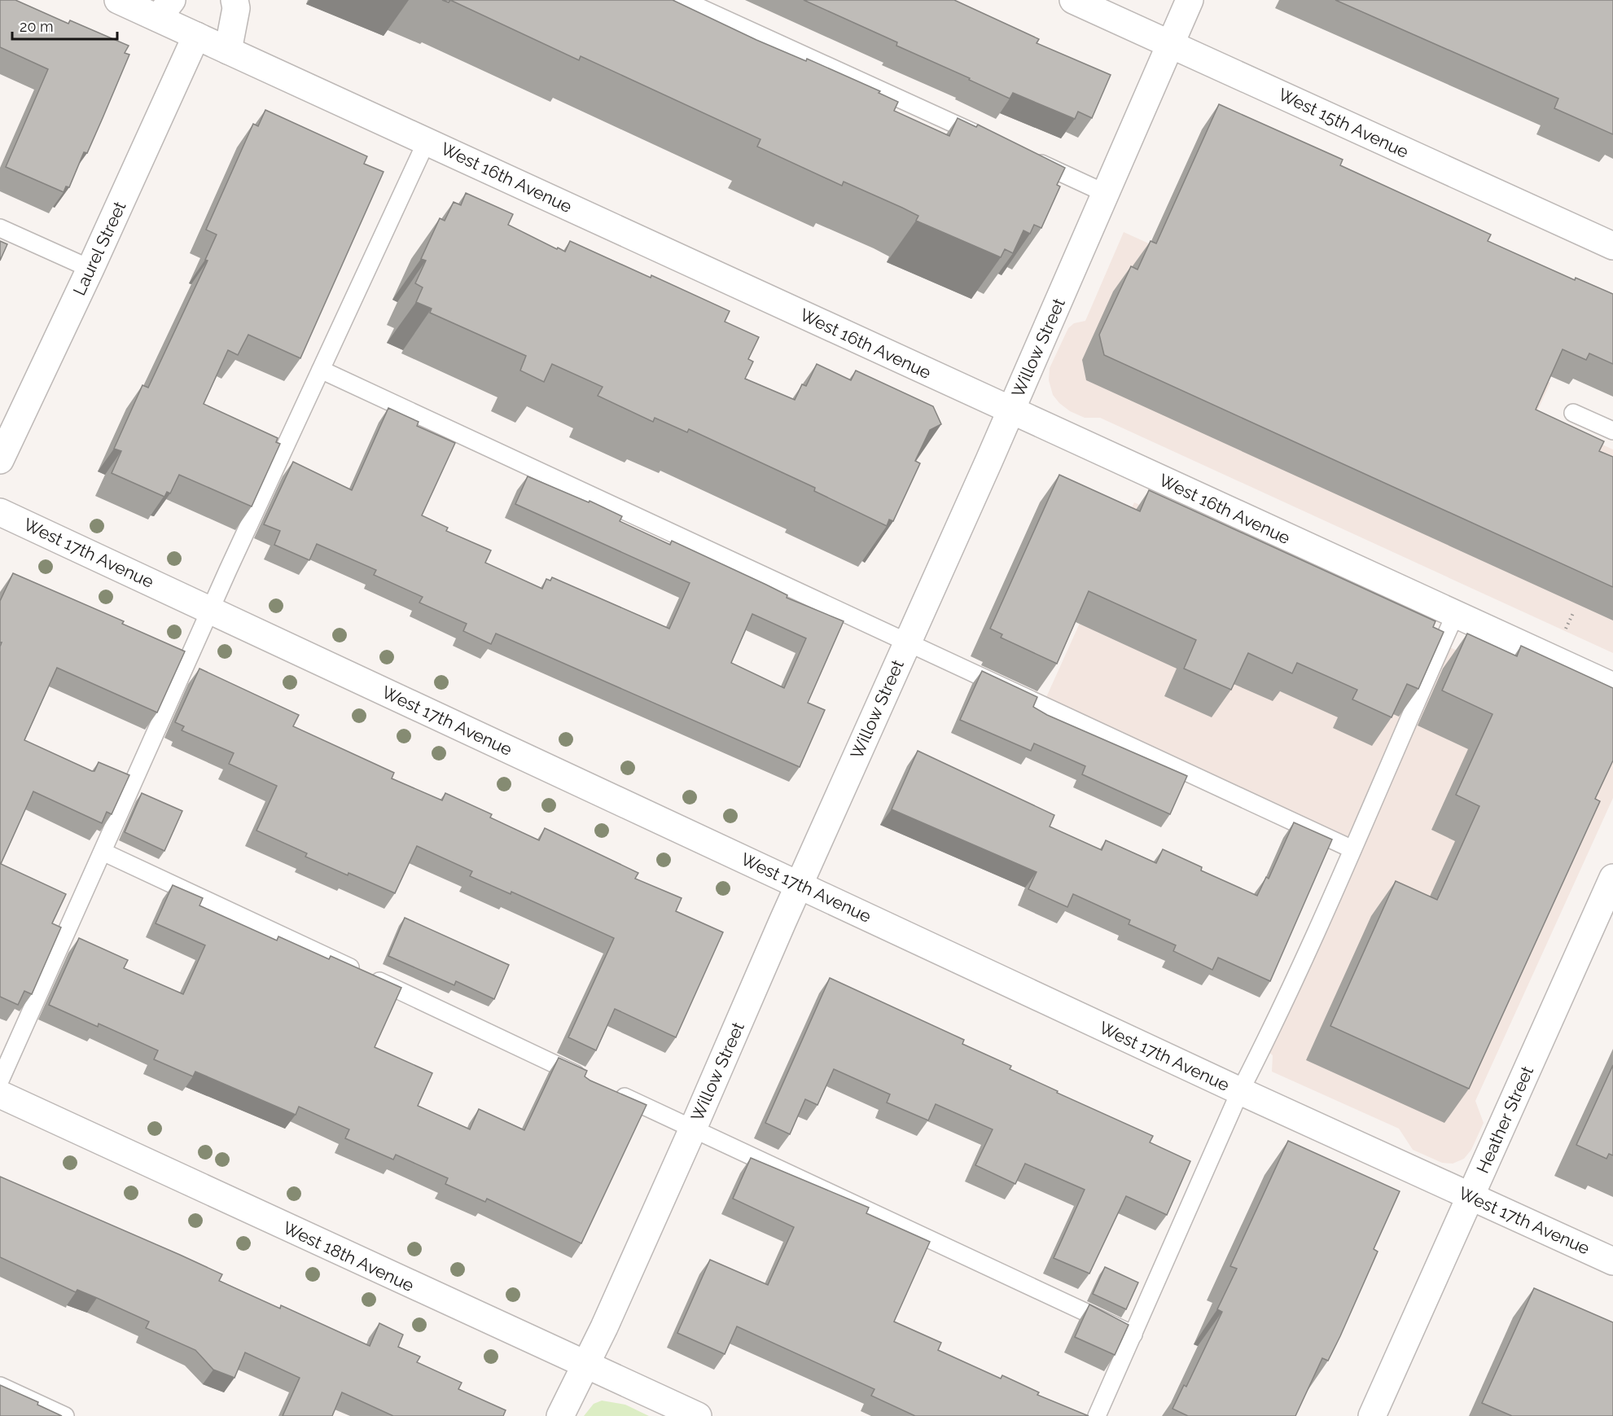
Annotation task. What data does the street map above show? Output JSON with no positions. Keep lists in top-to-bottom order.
{
  "streets": {
    "street": [
      "West 15th Avenue",
      "West 16th Avenue",
      "Laurel Street",
      "Willow Street",
      "West 17th Avenue",
      "Heather Street",
      "West 18th Avenue"
    ]
  },
  "crossings": [
    ["West 15th Avenue", "Willow Street"],
    ["West 16th Avenue", "Laurel Street"],
    ["West 16th Avenue", "Willow Street"],
    ["Willow Street", "West 17th Avenue"],
    ["Willow Street", "West 18th Avenue"],
    ["West 17th Avenue", "Heather Street"]
  ],
  "scale_bar": "20 m"
}
